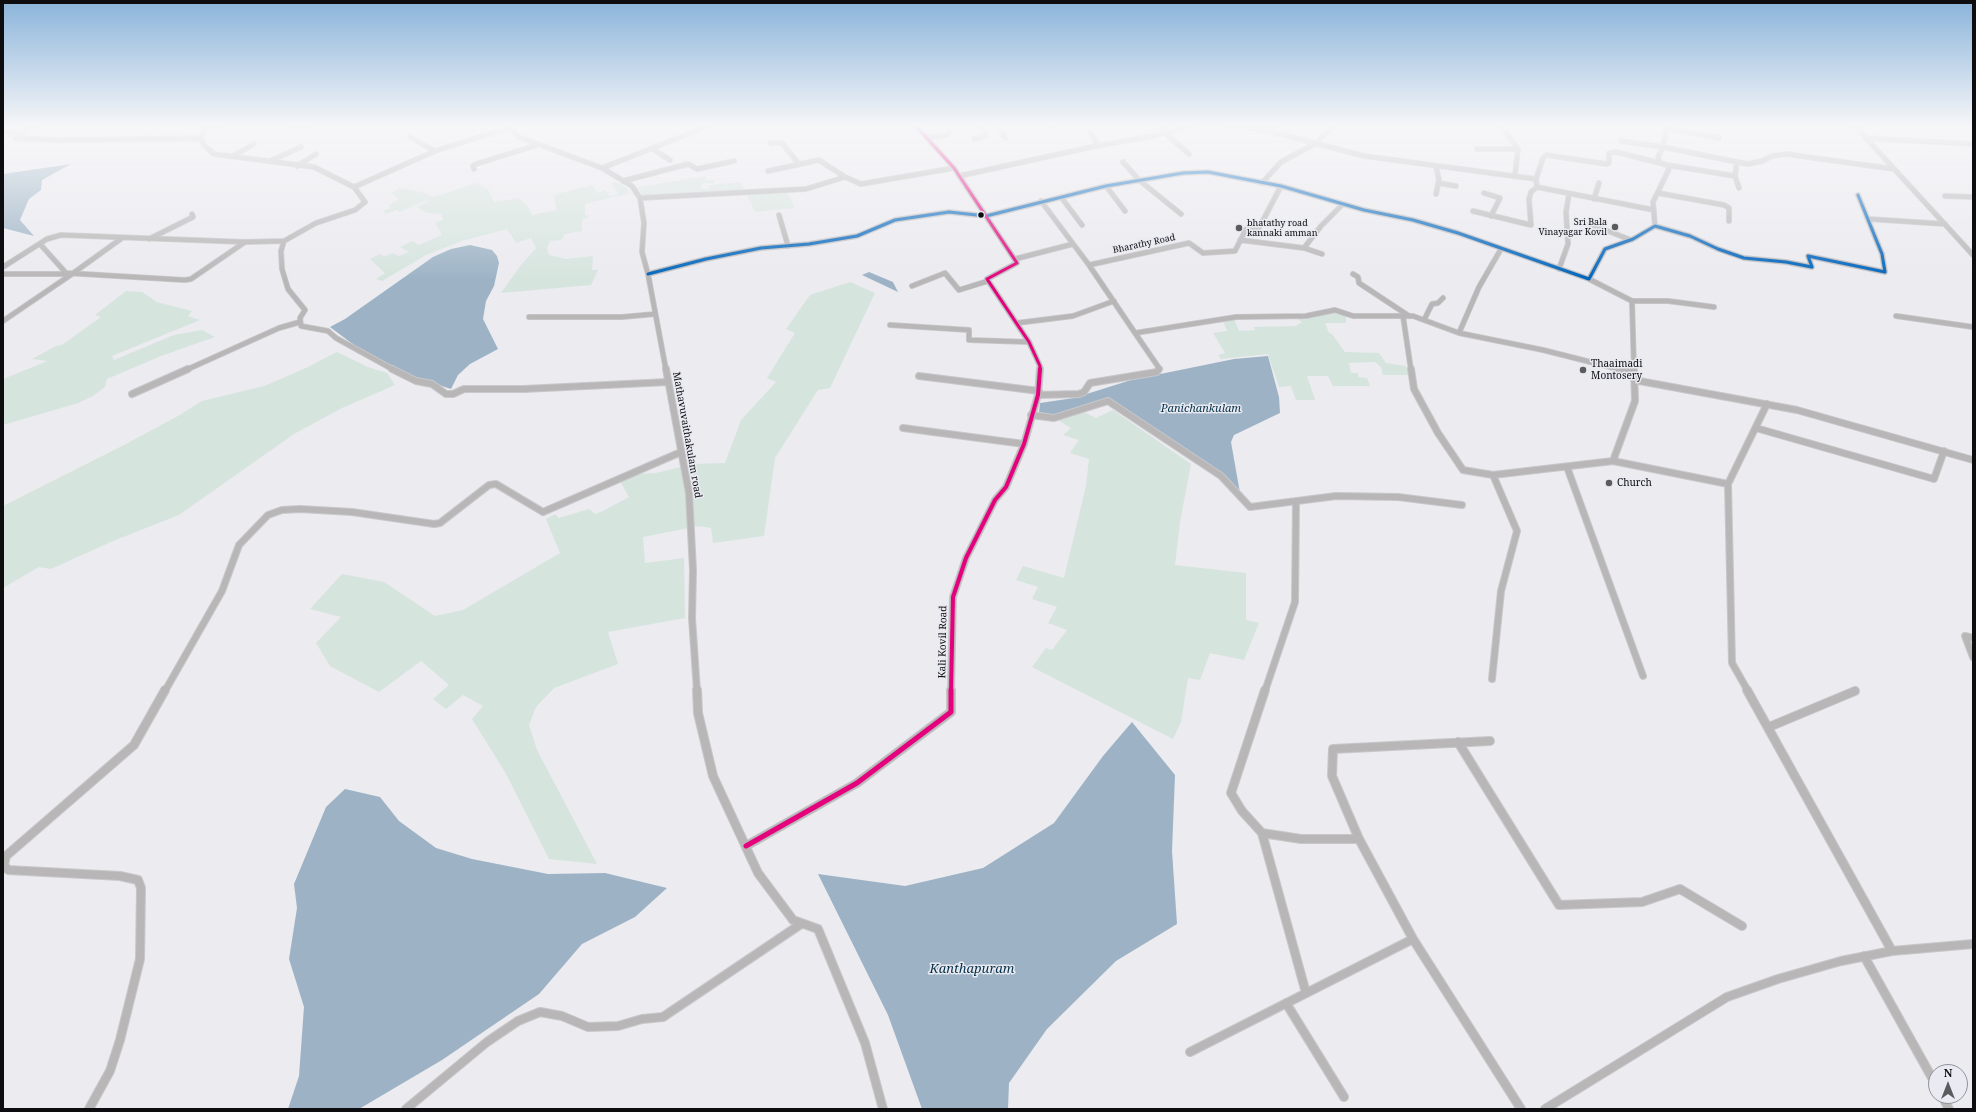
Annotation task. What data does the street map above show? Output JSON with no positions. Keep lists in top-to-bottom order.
{
  "streets": {
    "street": ["Bharathy Road", "Mathavuvaithakulam road", "Kali Kovil Road"]
  },
  "crossings": [
    ["Mathavuvaithakulam road", "Kali Kovil Road"]
  ],
  "water": ["Panichankulam", "Kanthapuram"],
  "places": [
    "Sri Bala Vinayagar Kovil",
    "bhatathy road kannaki amman",
    "Thaaimadi Montosery",
    "Church"
  ],
  "north": "top"
}
